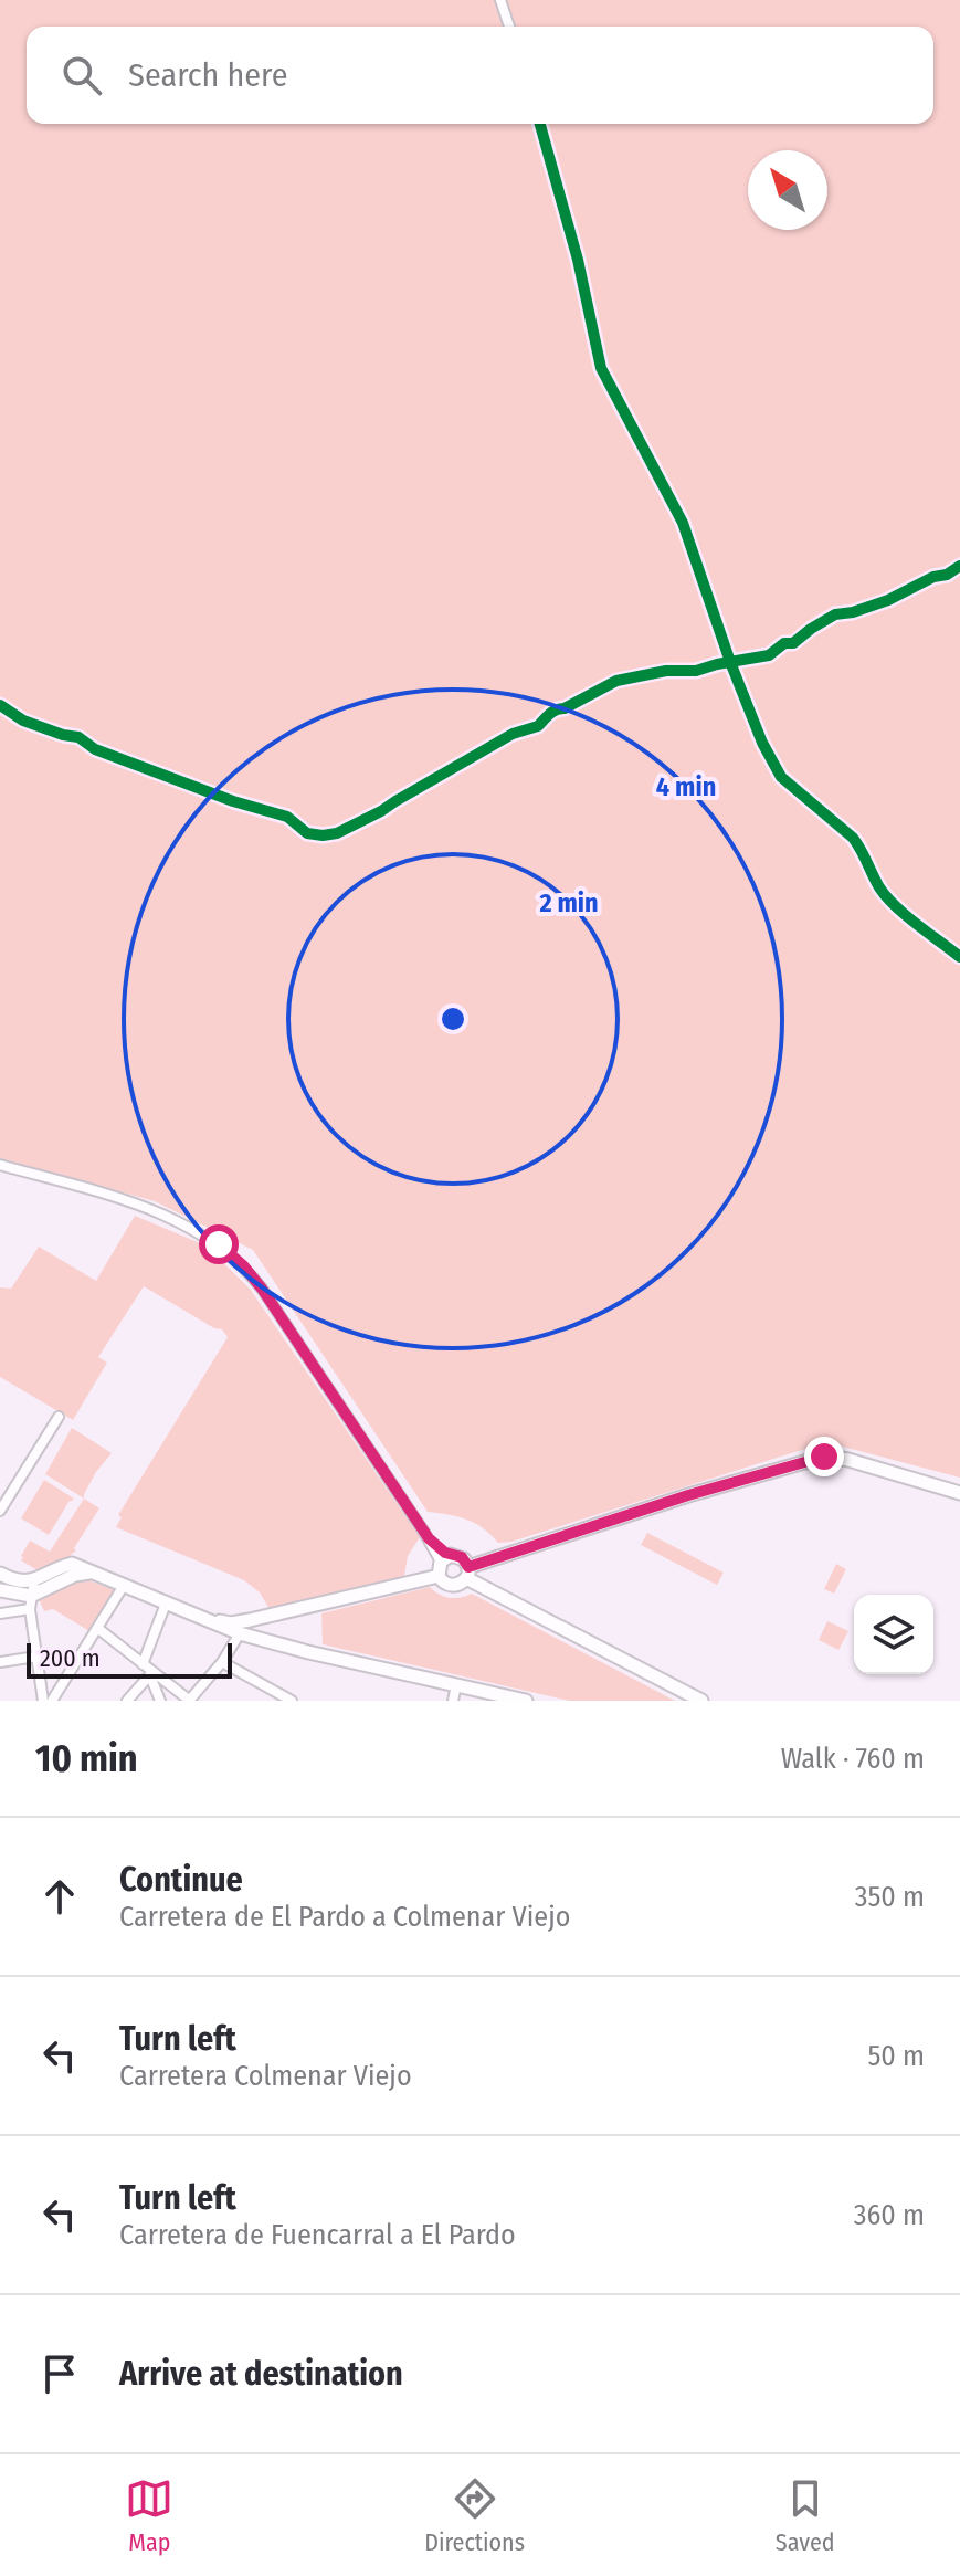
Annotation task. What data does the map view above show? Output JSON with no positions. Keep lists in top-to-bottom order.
{
  "scale_bar": "200 m",
  "north": "top left",
  "page": {
    "search": "Search here",
    "scale": "200 m",
    "heading": ["10 min", "Walk · 760 m"],
    "list": [
      ["Continue", "Carretera de El Pardo a Colmenar Viejo", "350 m"],
      ["Turn left", "Carretera Colmenar Viejo", "50 m"],
      ["Turn left", "Carretera de Fuencarral a El Pardo", "360 m"],
      "Arrive at destination"
    ],
    "nav": ["Map", "Directions", "Saved"]
  },
  "rings": ["4 min", "2 min"]
}
